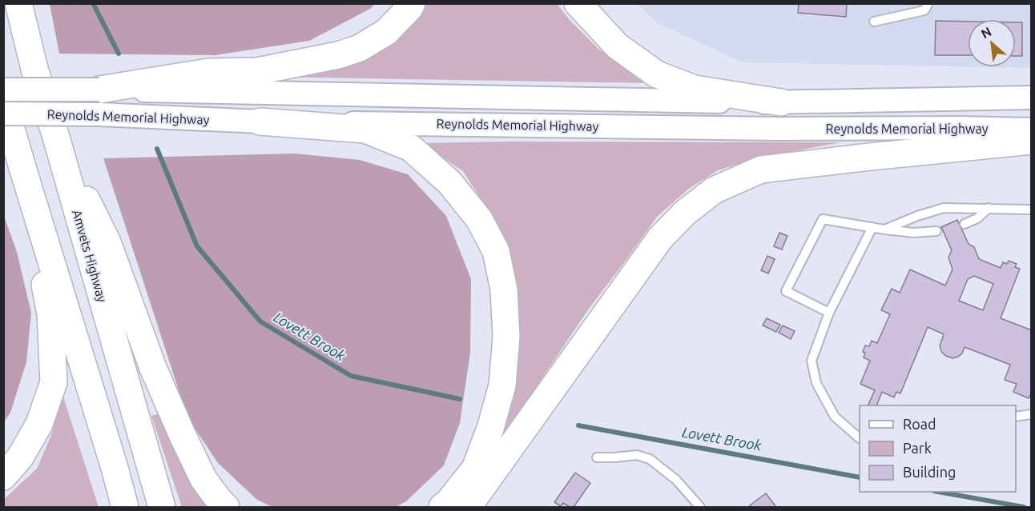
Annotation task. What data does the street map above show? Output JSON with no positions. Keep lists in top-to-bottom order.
{
  "streets": {
    "highway": ["Amvets Highway"],
    "main road": ["Reynolds Memorial Highway"]
  },
  "water": ["Lovett Brook"],
  "legend": ["Road", "Park", "Building"],
  "north": "top left"
}
